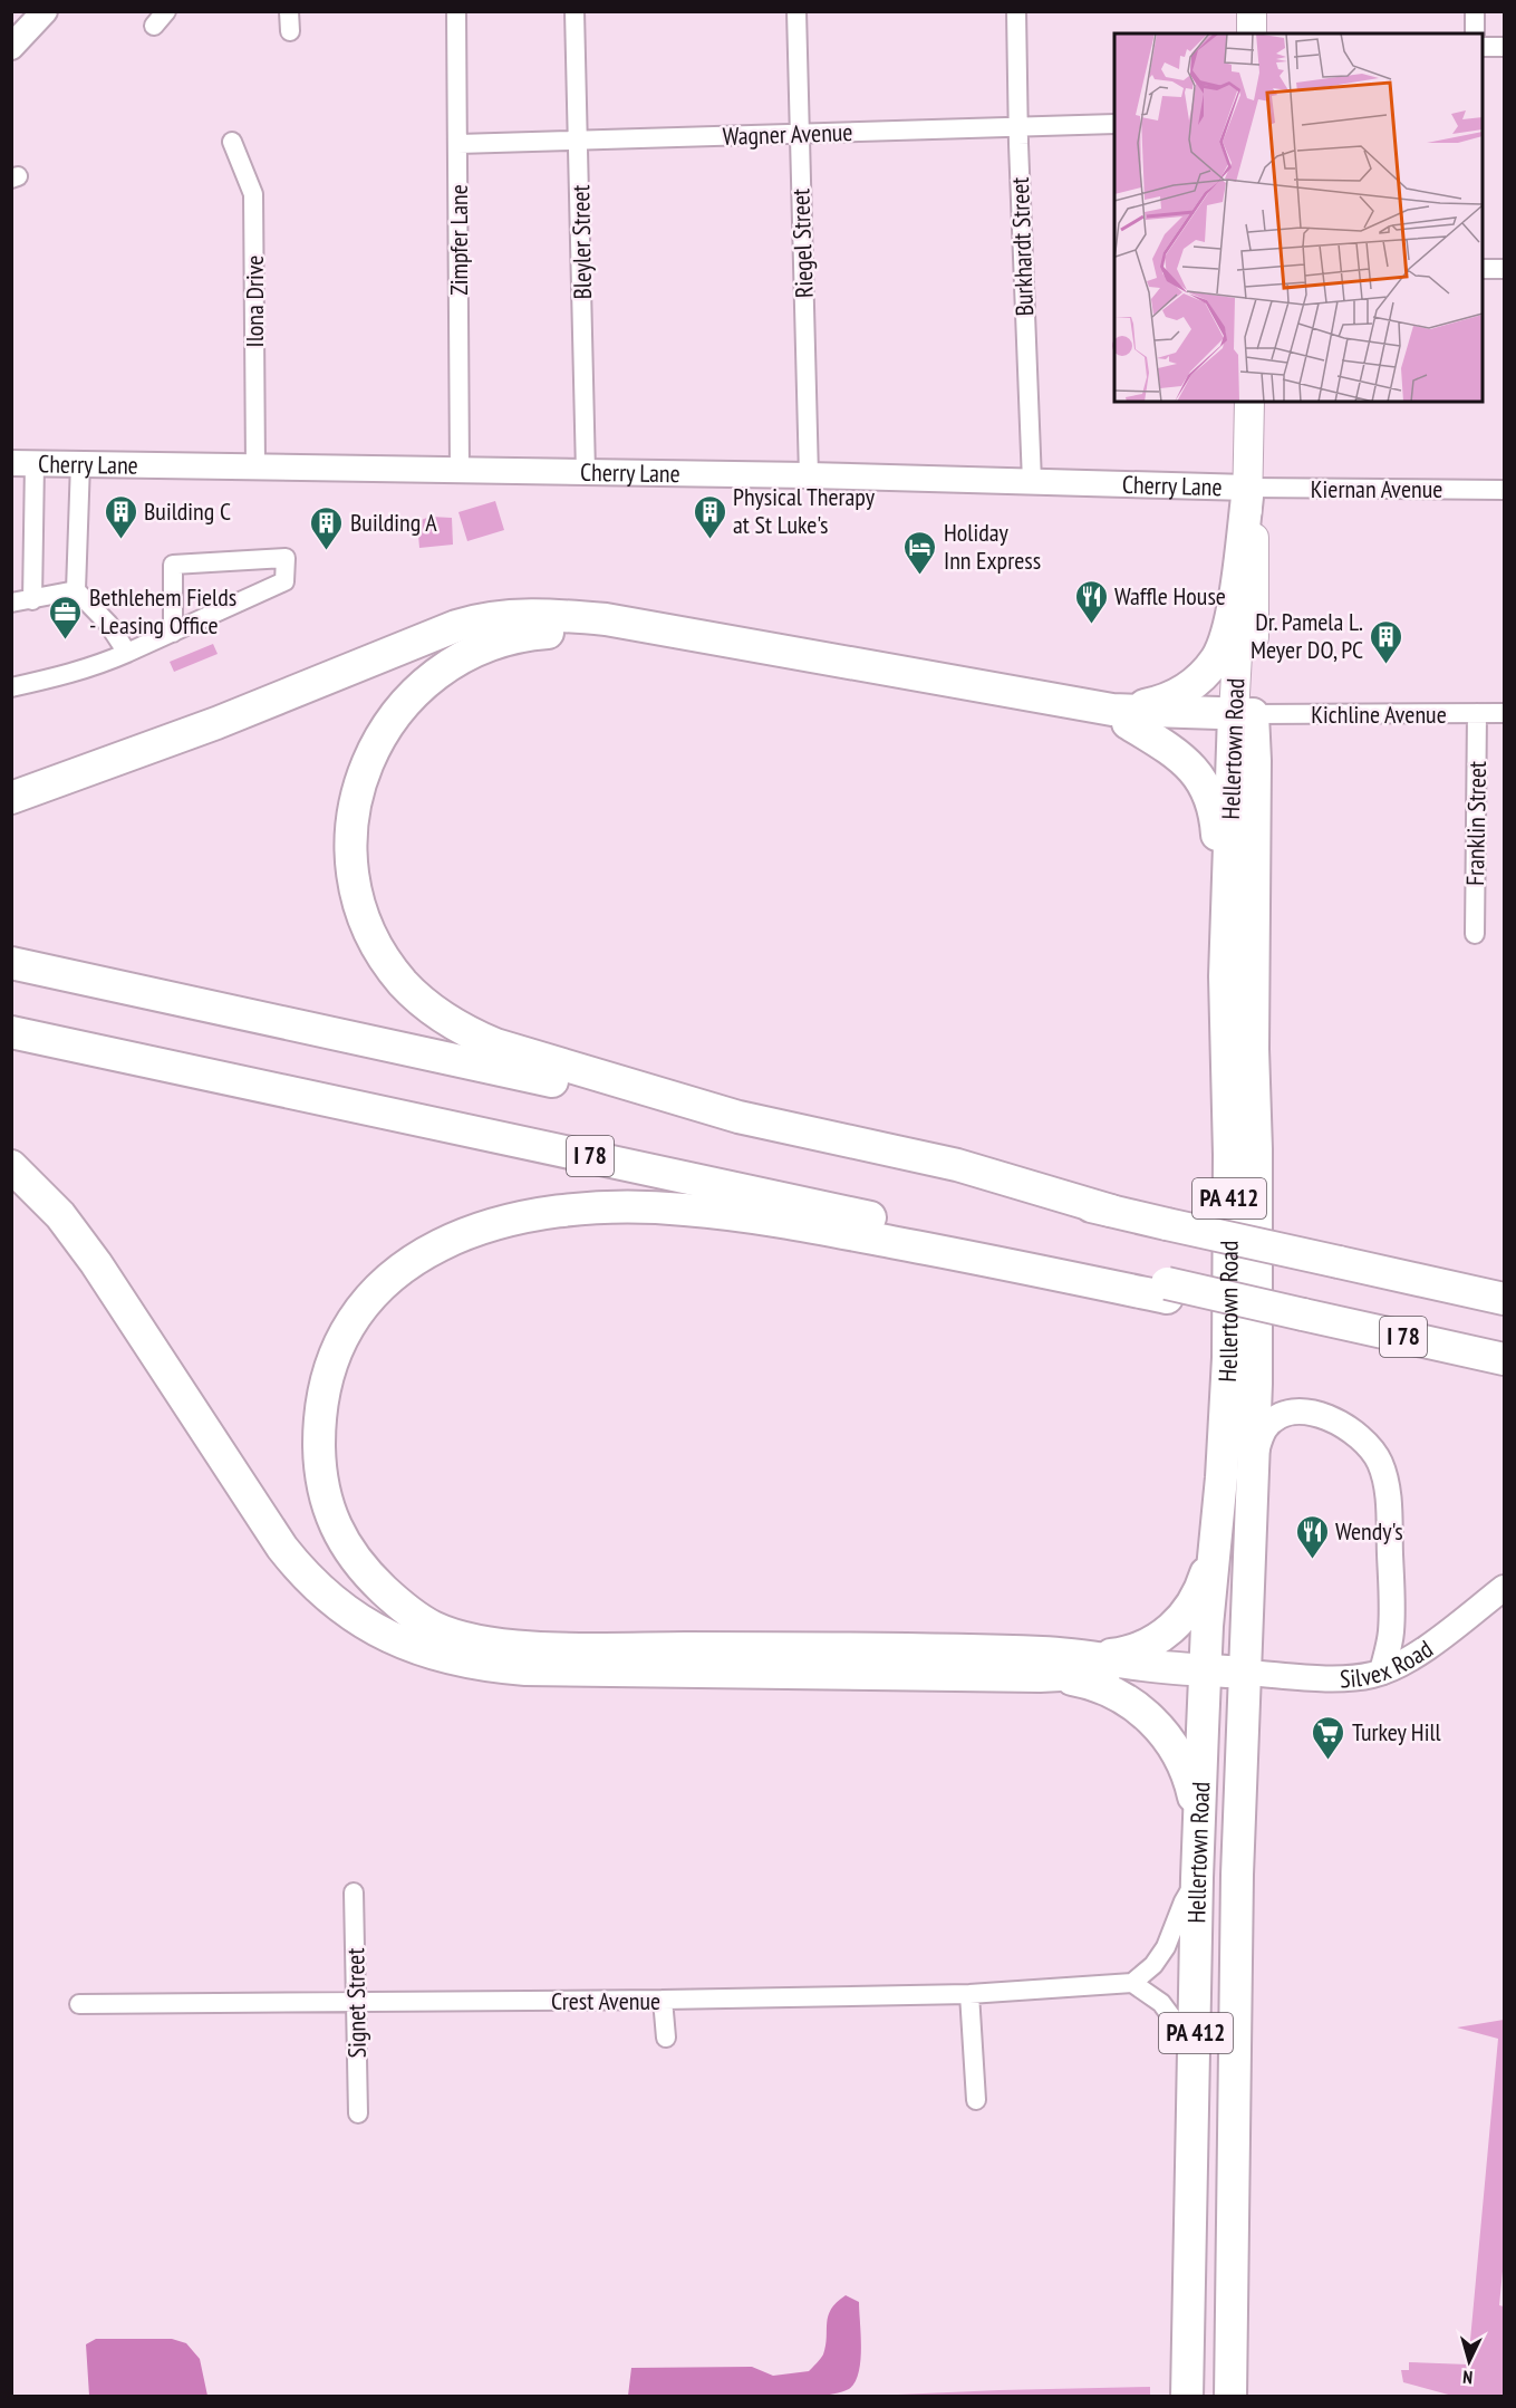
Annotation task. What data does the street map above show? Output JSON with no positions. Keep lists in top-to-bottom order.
{
  "streets": {
    "highway": ["Hellertown Road", "I 78", "PA 412"],
    "street": [
      "Wagner Avenue",
      "Zimpfer Lane",
      "Bleyler Street",
      "Riegel Street",
      "Burkhardt Street",
      "Ilona Drive",
      "Cherry Lane",
      "Kiernan Avenue",
      "Kichline Avenue",
      "Franklin Street",
      "Silvex Road",
      "Crest Avenue",
      "Signet Street"
    ]
  },
  "crossings": [
    ["Wagner Avenue", "Zimpfer Lane"],
    ["Wagner Avenue", "Bleyler Street"],
    ["Wagner Avenue", "Riegel Street"],
    ["Wagner Avenue", "Burkhardt Street"],
    ["Zimpfer Lane", "Cherry Lane"],
    ["Bleyler Street", "Cherry Lane"],
    ["Riegel Street", "Cherry Lane"],
    ["Burkhardt Street", "Cherry Lane"],
    ["Ilona Drive", "Cherry Lane"],
    ["Cherry Lane", "Kiernan Avenue"],
    ["Cherry Lane", "Hellertown Road"],
    ["Cherry Lane", "PA 412"],
    ["Kiernan Avenue", "Hellertown Road"],
    ["Kiernan Avenue", "PA 412"],
    ["Kichline Avenue", "Hellertown Road"],
    ["Kichline Avenue", "Franklin Street"],
    ["Hellertown Road", "PA 412"],
    ["Hellertown Road", "Silvex Road"],
    ["Crest Avenue", "Signet Street"]
  ],
  "places": {
    "building": [
      "Building C",
      "Physical Therapy at St Luke's",
      "Building A",
      "Dr. Pamela L. Meyer DO, PC"
    ],
    "hotel": ["Holiday Inn Express"],
    "restaurant": ["Waffle House", "Wendy's"],
    "office": ["Bethlehem Fields - Leasing Office"],
    "supermarket": ["Turkey Hill"]
  },
  "north": "bottom"
}
